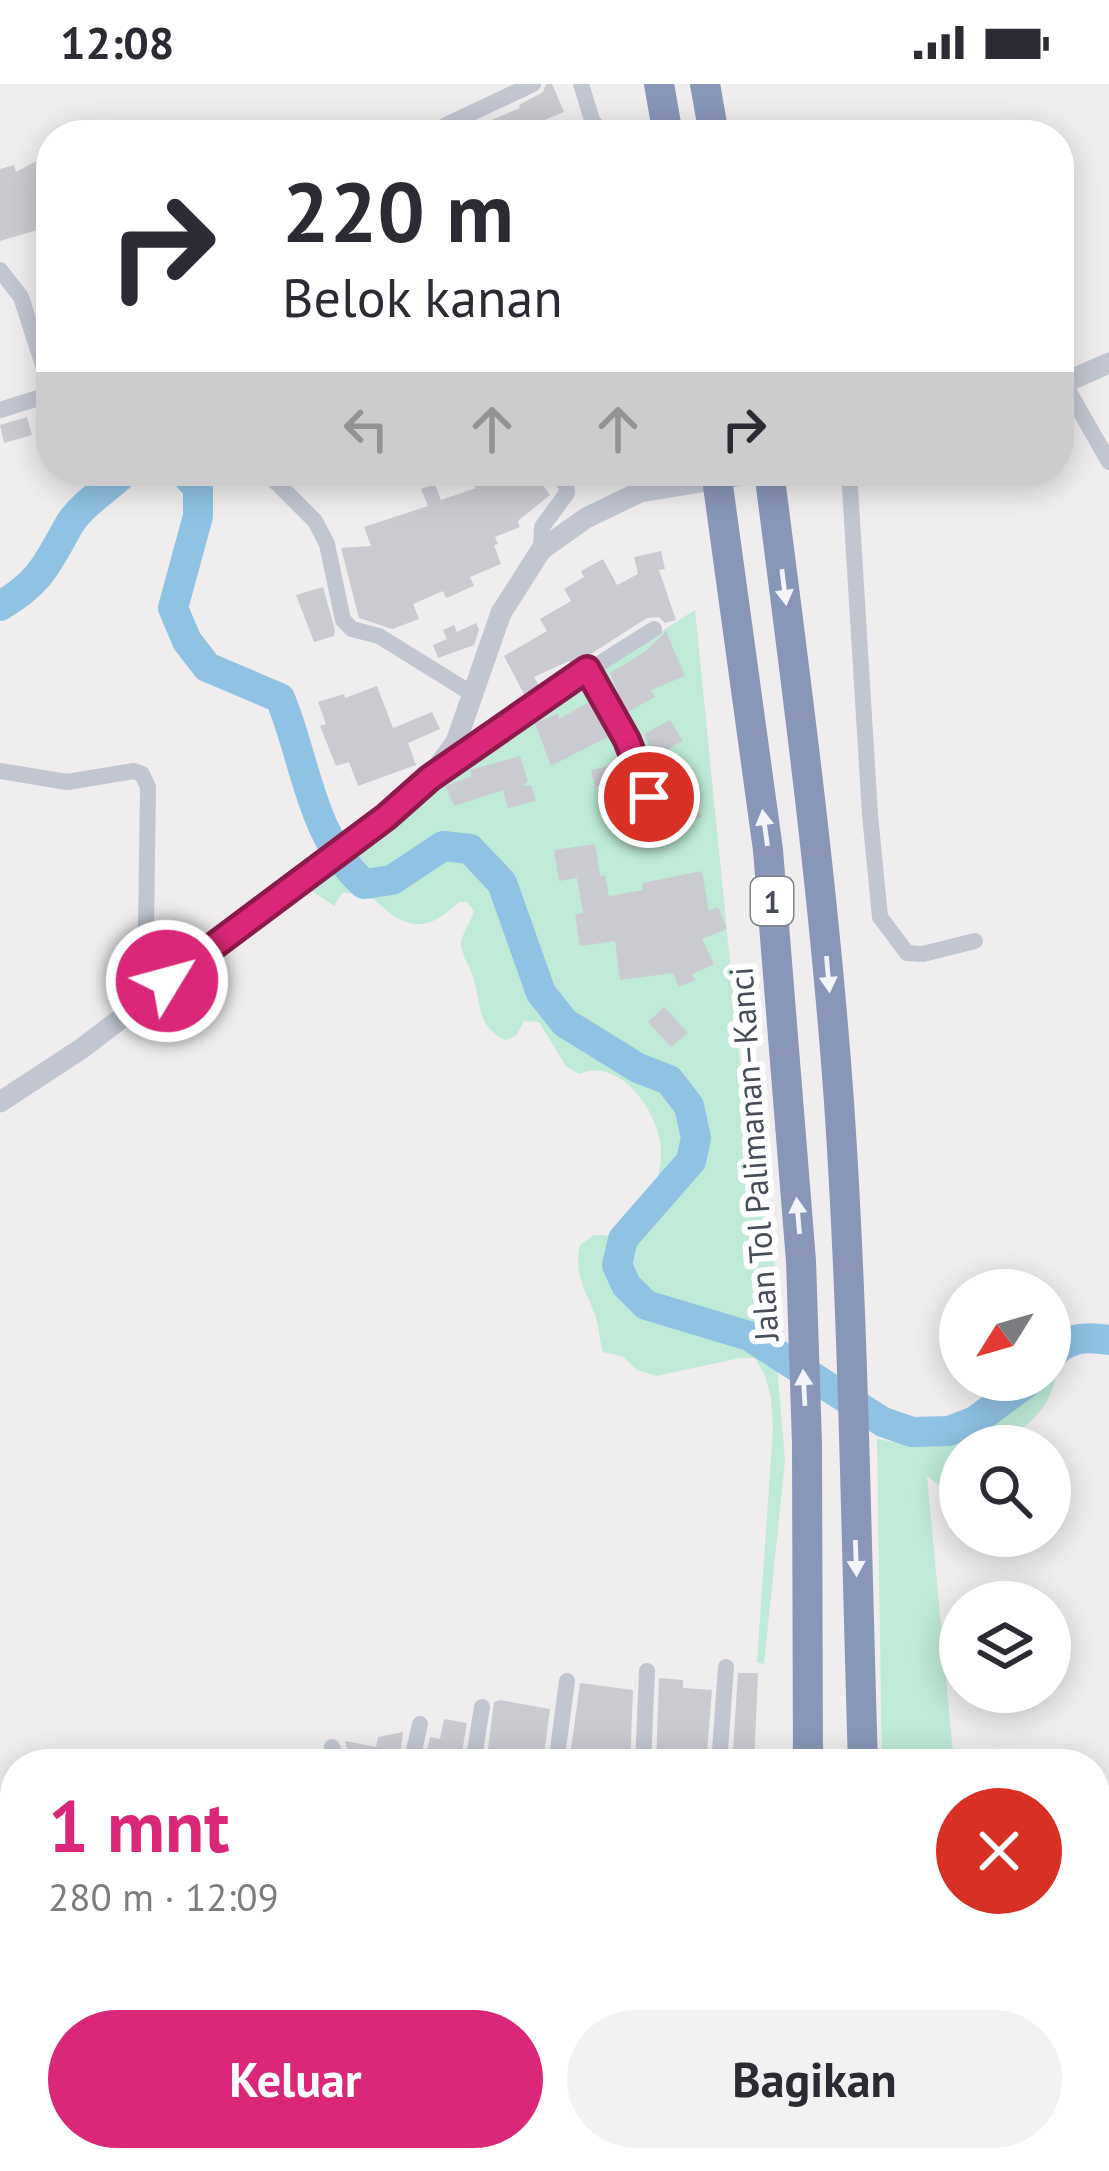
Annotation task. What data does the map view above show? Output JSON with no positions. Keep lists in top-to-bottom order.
{
  "streets": {
    "highway": ["1", "Jalan Tol Palimanan–Kanci"]
  },
  "north": "bottom left",
  "page": {
    "status": "12:08",
    "turn": ["220 m", "Belok kanan"],
    "heading": ["1 mnt", "280 m · 12:09"],
    "buttons": ["Keluar", "Bagikan"]
  }
}
